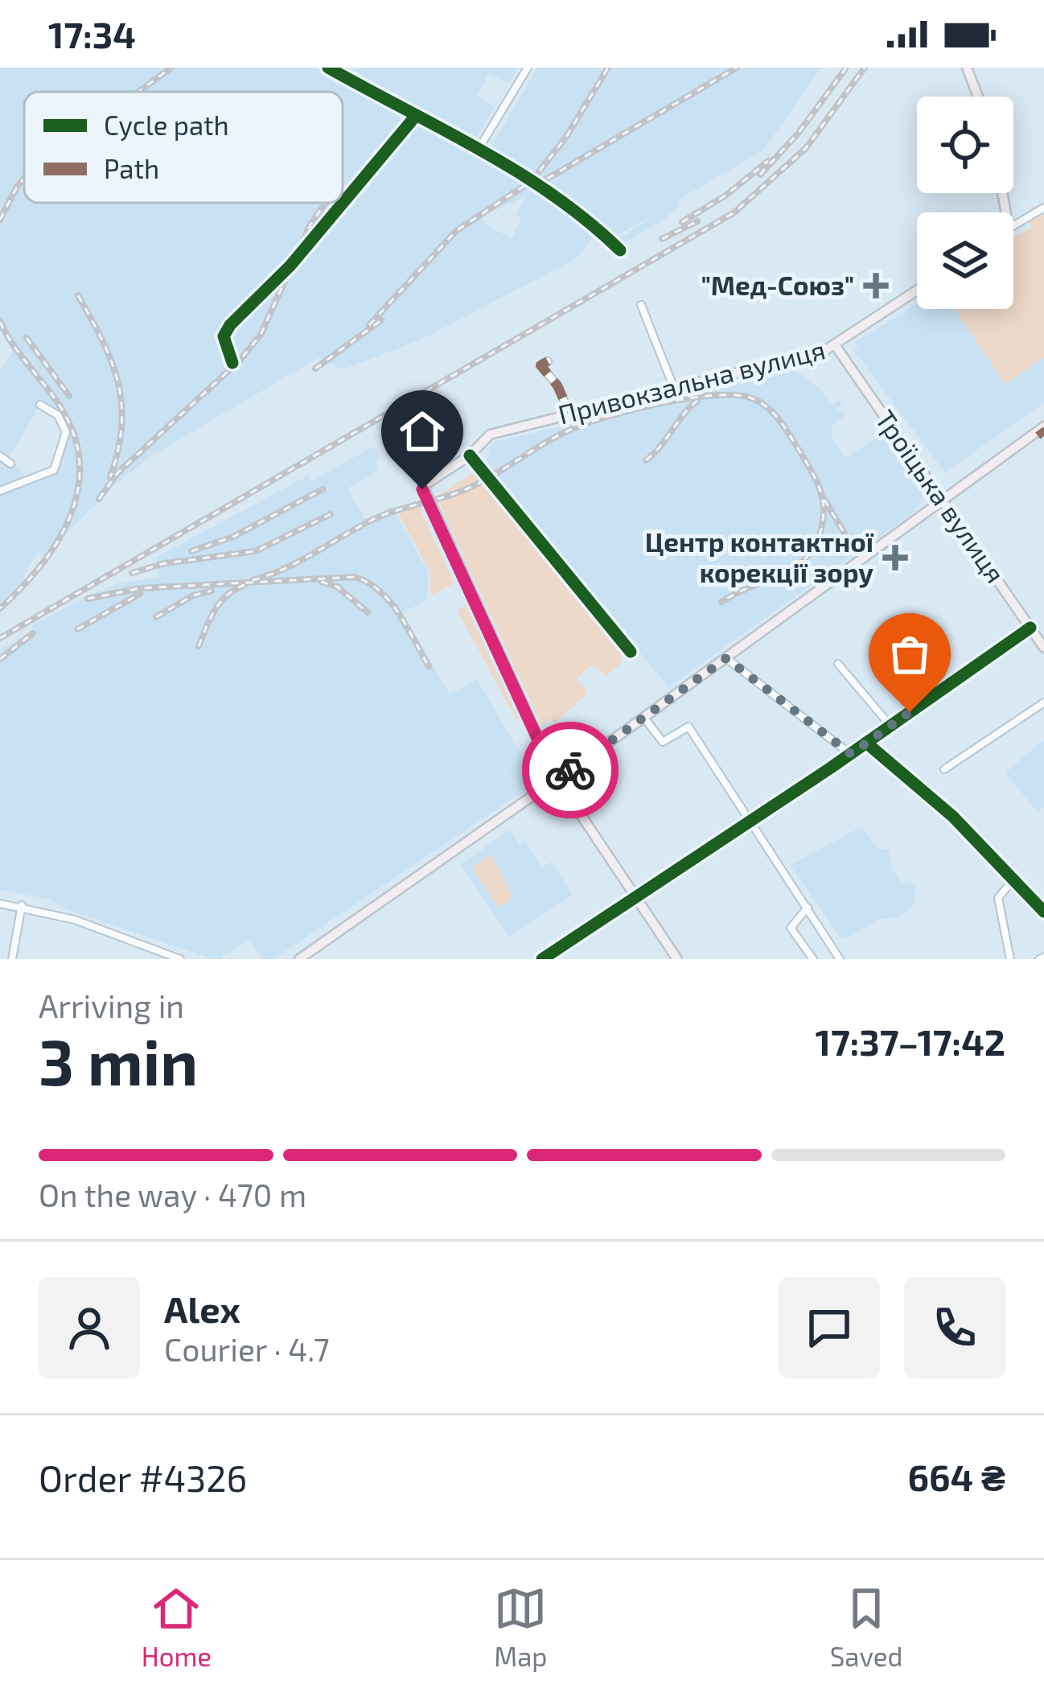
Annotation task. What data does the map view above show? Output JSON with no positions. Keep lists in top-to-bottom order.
{
  "streets": {
    "main road": ["Привокзальна вулиця", "Троїцька вулиця"]
  },
  "crossings": [
    ["Привокзальна вулиця", "Троїцька вулиця"]
  ],
  "places": {
    "health": ["\"Мед-Союз\"", "Центр контактної корекції зору"]
  },
  "legend": ["Cycle path", "Path"],
  "page": {
    "status": "17:34",
    "heading": ["3 min", "Arriving in", "17:37–17:42"],
    "panel": [
      "Alex",
      "Courier · 4.7",
      "Order #4326",
      "664 ₴"
    ],
    "bar": "On the way · 470 m",
    "tabs": ["Home", "Map", "Saved"]
  }
}
